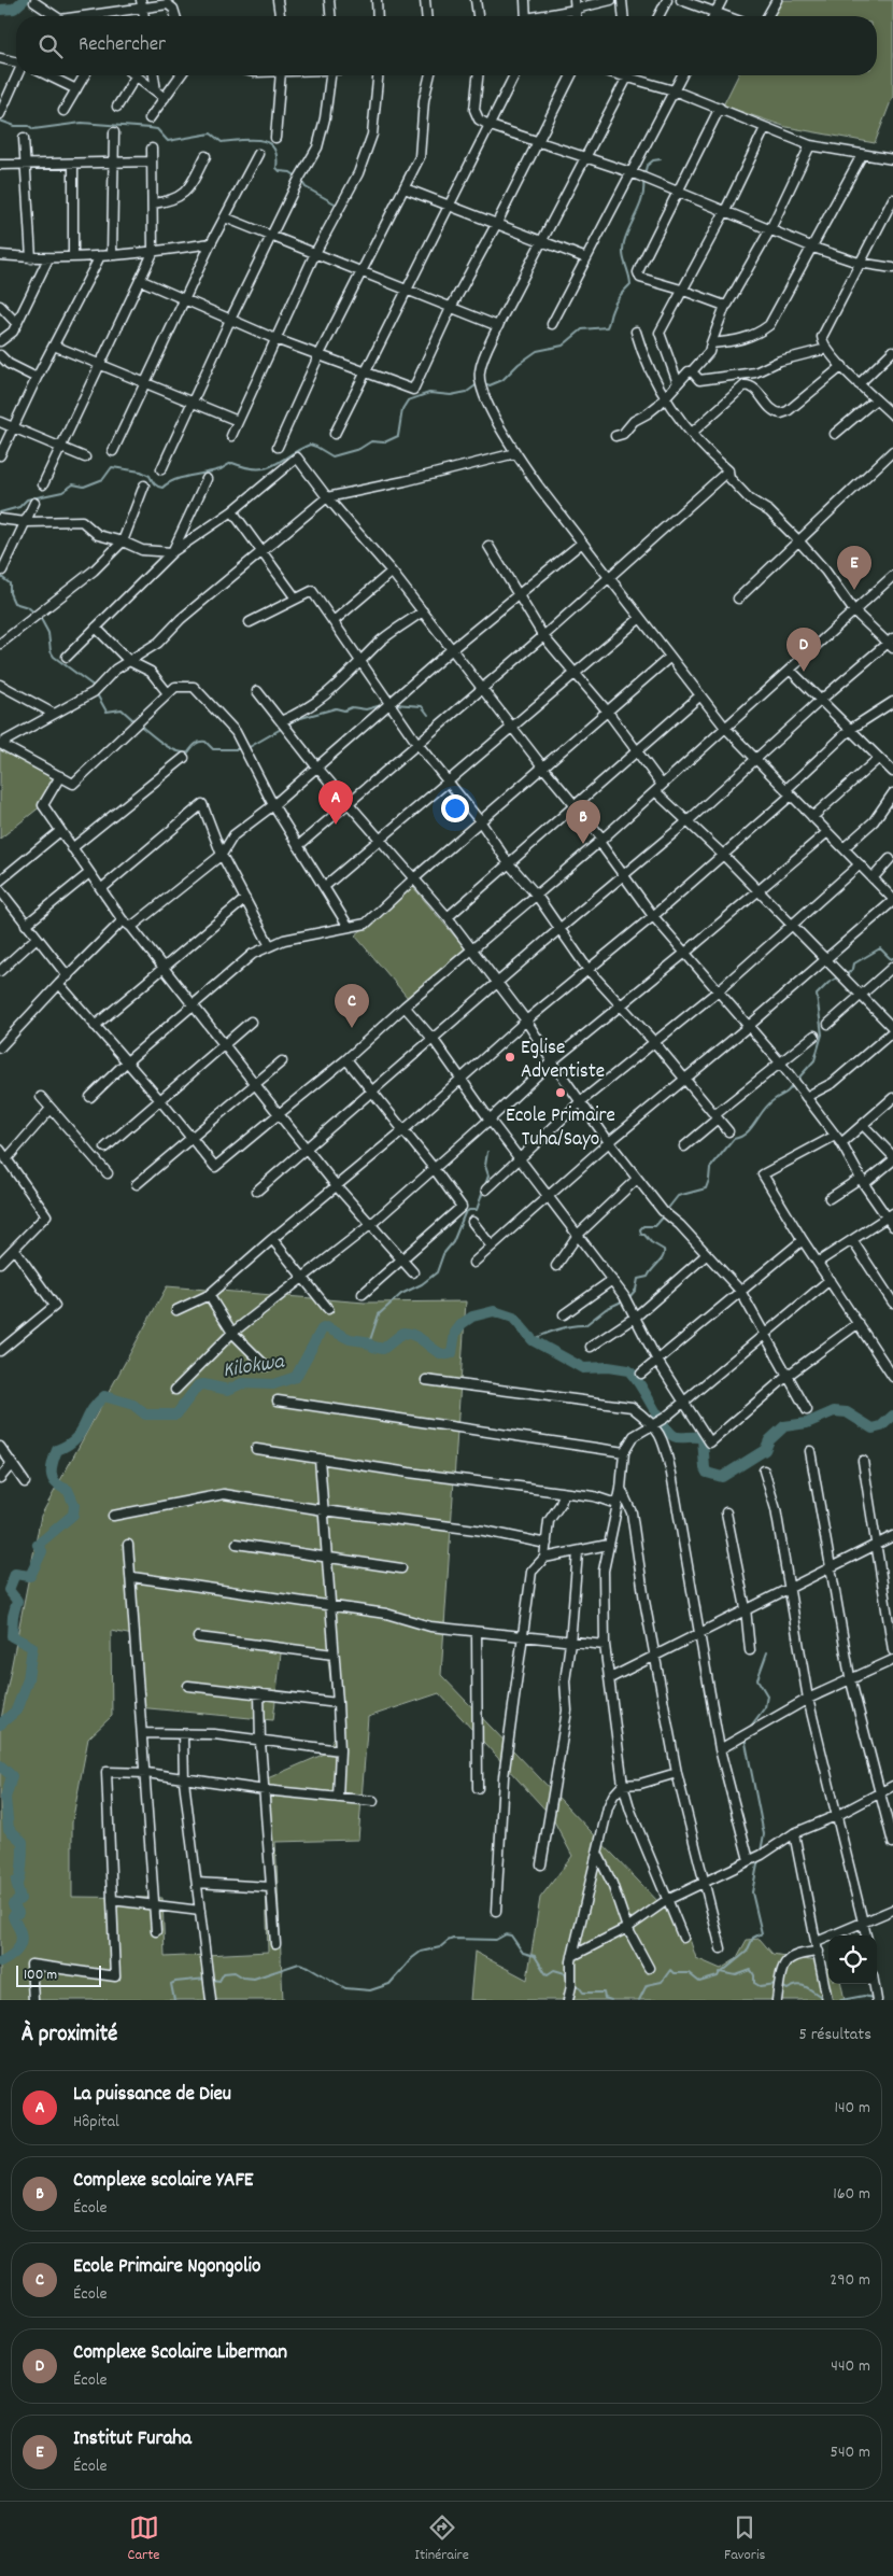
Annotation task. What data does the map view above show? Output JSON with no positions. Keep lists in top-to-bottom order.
{
  "water": ["Kilokwa"],
  "places": ["Eglise Adventiste", "Ecole Primaire Tuha/Sayo"],
  "scale_bar": "100 m",
  "page": {
    "search": "Rechercher",
    "pins": [
      "E",
      "D",
      "A",
      "B",
      "C"
    ],
    "scale": "100 m",
    "heading": ["À proximité", "5 résultats"],
    "list": [
      {
        "mark": "A",
        "name": "La puissance de Dieu",
        "note": "Hôpital",
        "value": "140 m"
      },
      {
        "mark": "B",
        "name": "Complexe scolaire YAFE",
        "note": "École",
        "value": "160 m"
      },
      {
        "mark": "C",
        "name": "Ecole Primaire Ngongolio",
        "note": "École",
        "value": "290 m"
      },
      {
        "mark": "D",
        "name": "Complexe Scolaire Liberman",
        "note": "École",
        "value": "440 m"
      },
      {
        "mark": "E",
        "name": "Institut Furaha",
        "note": "École",
        "value": "540 m"
      }
    ],
    "nav": ["Carte", "Itinéraire", "Favoris"]
  }
}
